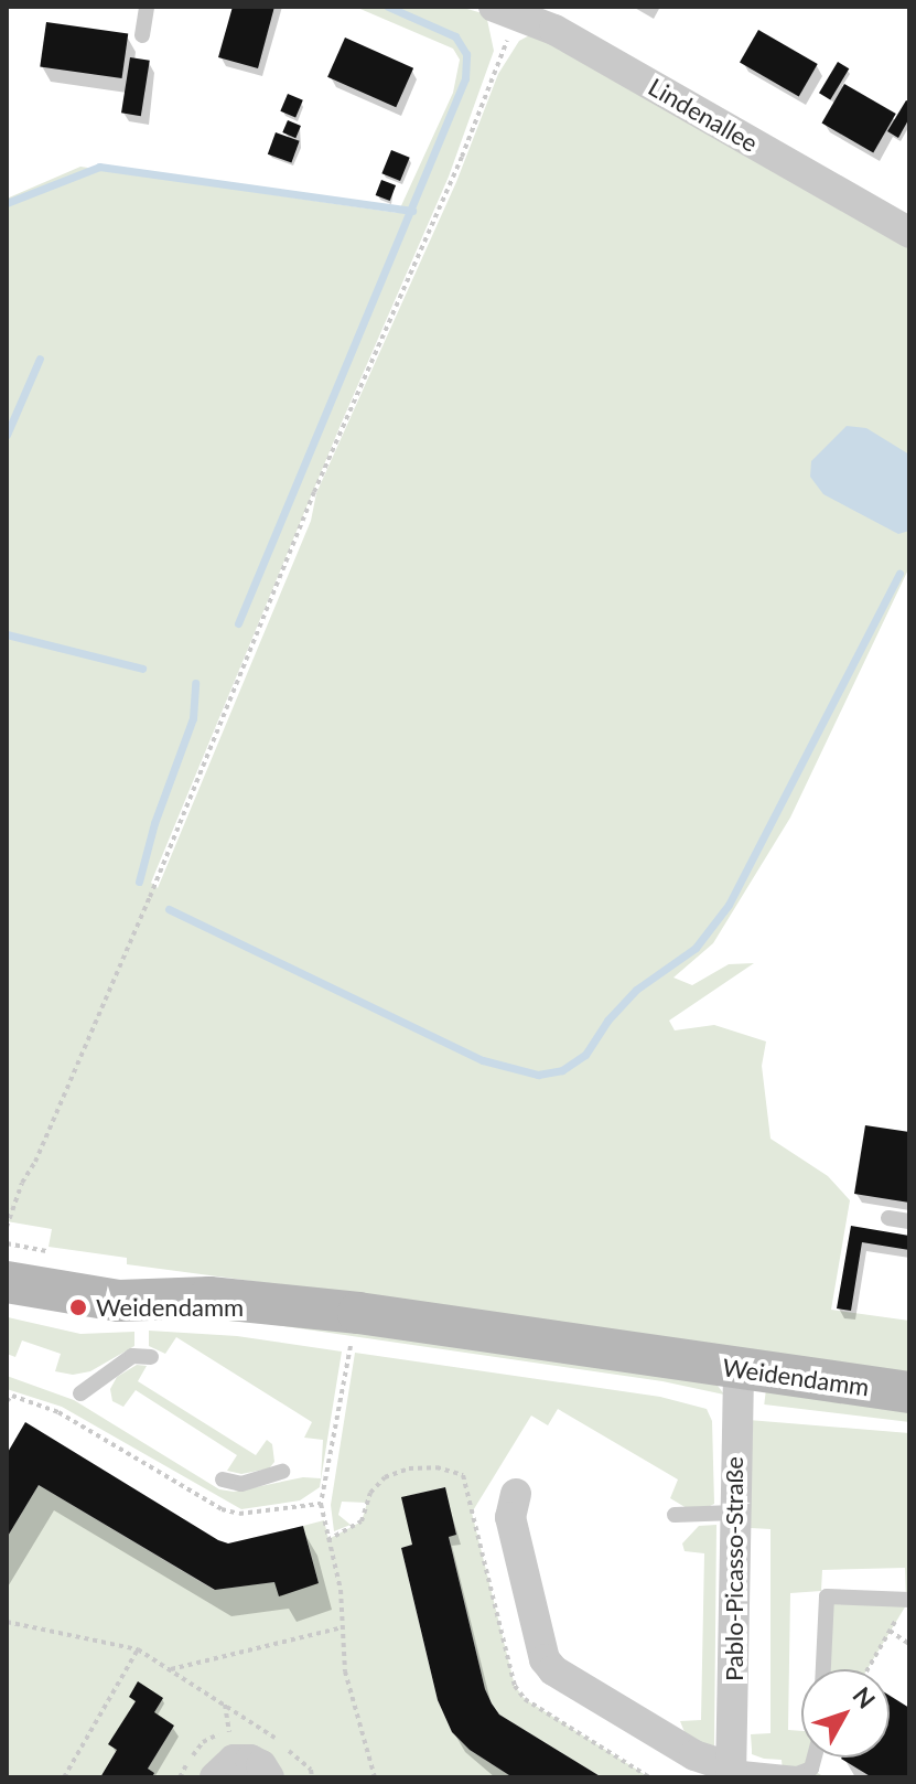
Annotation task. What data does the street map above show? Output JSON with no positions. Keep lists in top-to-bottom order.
{
  "streets": {
    "street": ["Lindenallee", "Weidendamm", "Pablo-Picasso-Straße"]
  },
  "crossings": [
    ["Weidendamm", "Pablo-Picasso-Straße"]
  ],
  "places": ["Weidendamm"],
  "north": "top right"
}
